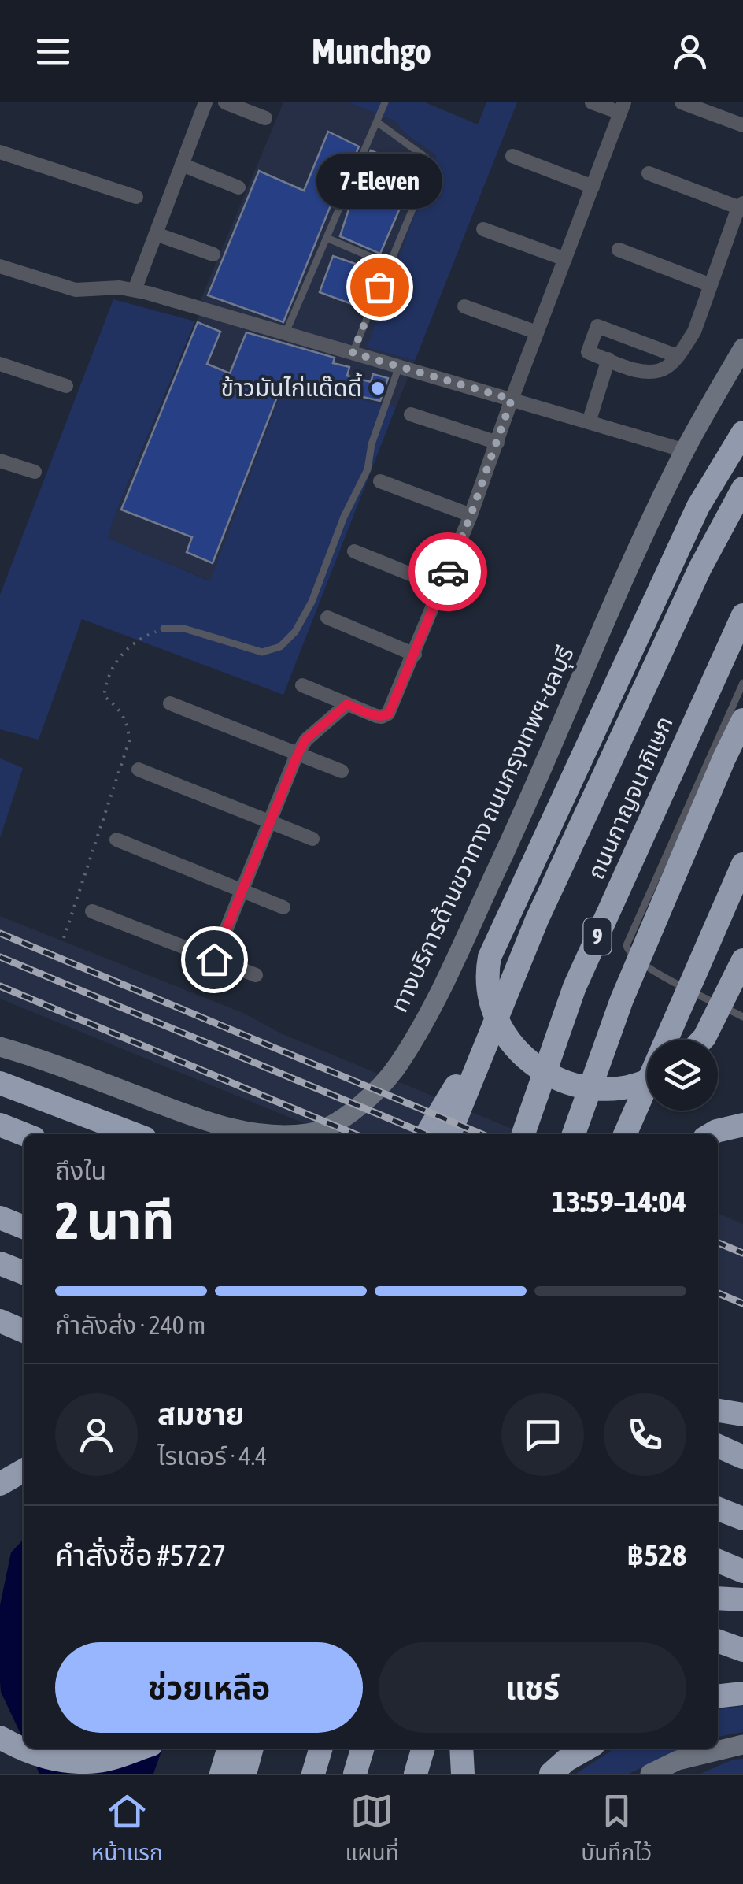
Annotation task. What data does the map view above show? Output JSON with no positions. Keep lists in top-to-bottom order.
{
  "streets": {
    "highway": ["ถนนกาญจนาภิเษก", "9"],
    "main road": ["ทางบริการด้านขวาทาง ถนนกรุงเทพฯ-ชลบุรี"]
  },
  "places": ["7-Eleven", "ข้าวมันไก่แด๊ดดี้"],
  "page": {
    "header": "Munchgo",
    "bubble": "7-Eleven",
    "heading": ["2 นาที", "ถึงใน", "13:59–14:04"],
    "panel": [
      "สมชาย",
      "ไรเดอร์ · 4.4",
      "คำสั่งซื้อ #5727",
      "฿528"
    ],
    "bar": "กำลังส่ง · 240 m",
    "buttons": ["ช่วยเหลือ", "แชร์"],
    "tabs": ["หน้าแรก", "แผนที่", "บันทึกไว้"]
  }
}
